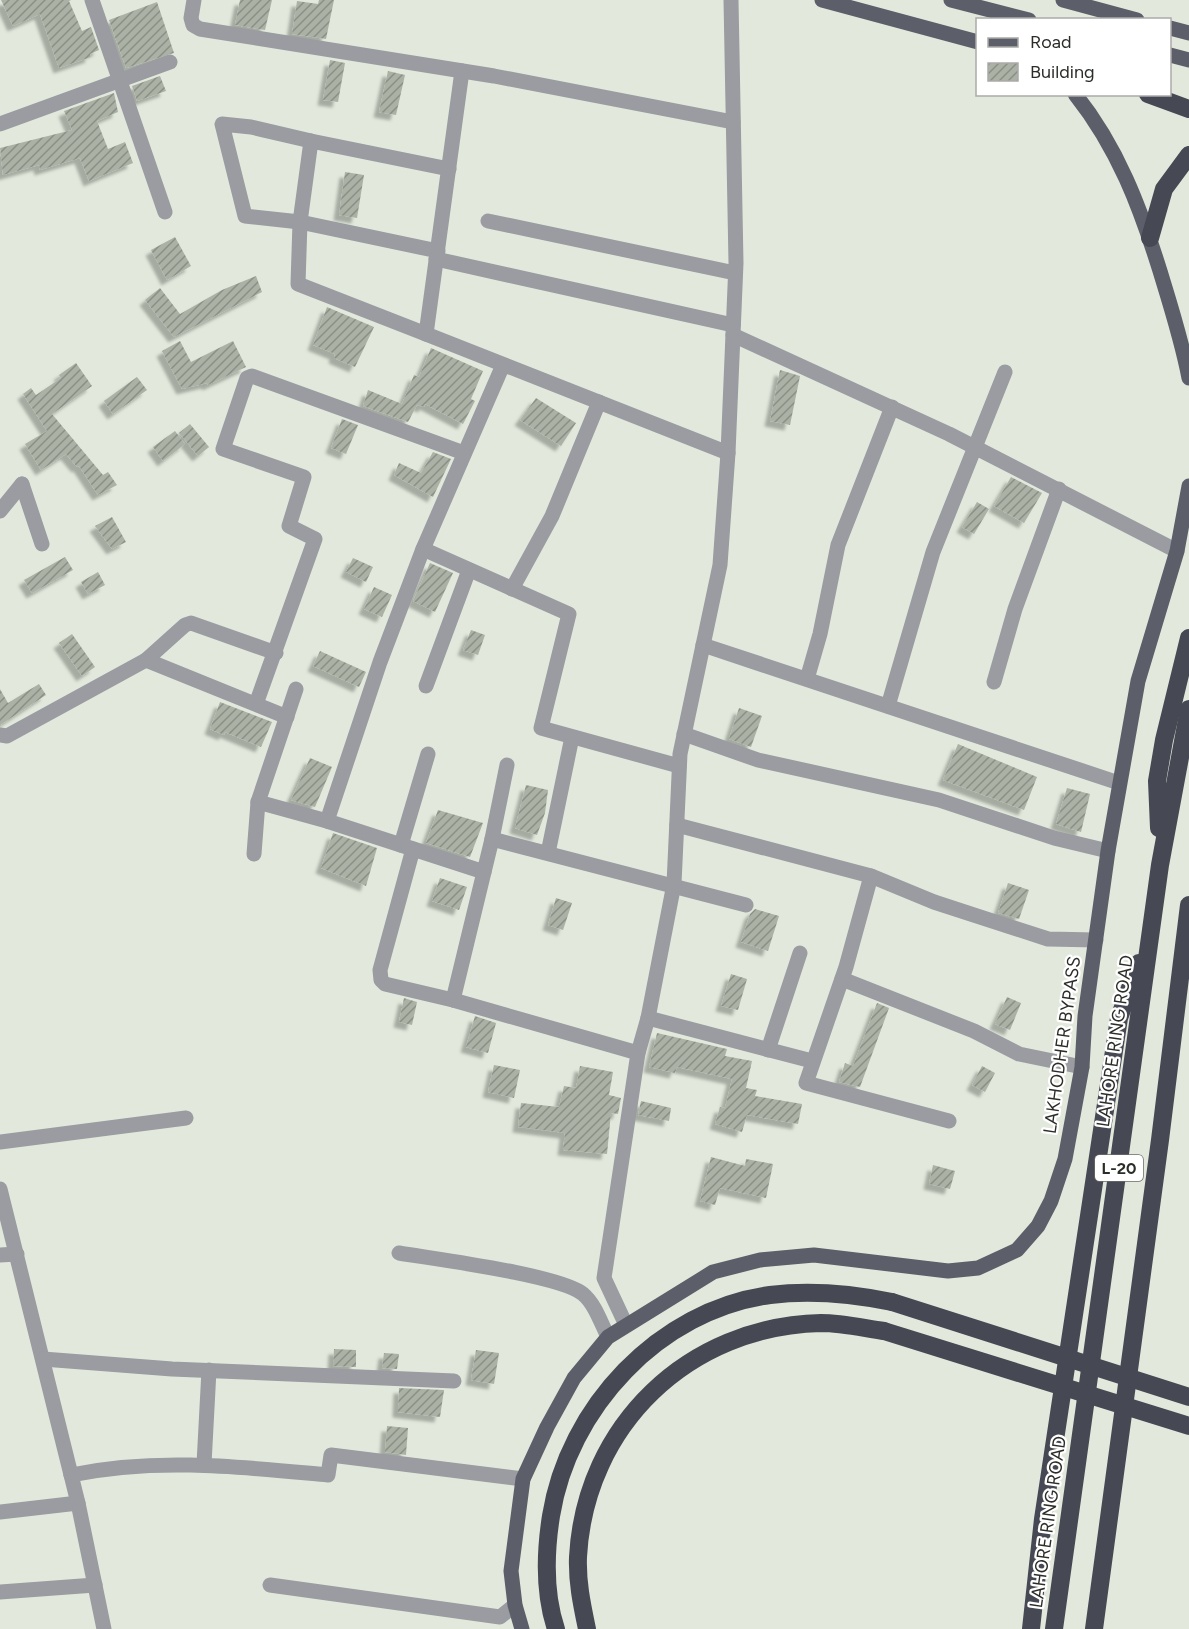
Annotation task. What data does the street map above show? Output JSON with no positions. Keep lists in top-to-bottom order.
{
  "streets": {
    "highway": ["LAHORE RING ROAD", "L-20"],
    "main road": ["LAKHODHER BYPASS"]
  },
  "legend": ["Road", "Building"]
}
